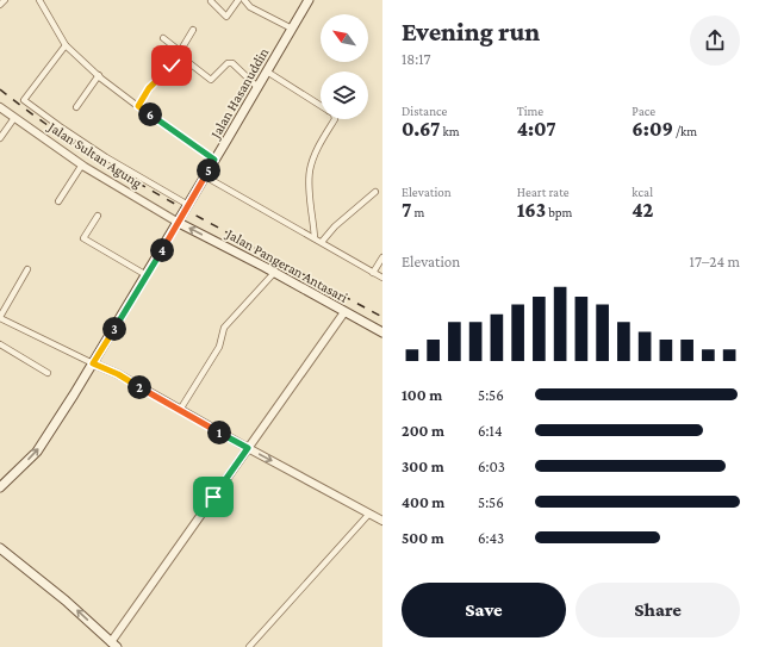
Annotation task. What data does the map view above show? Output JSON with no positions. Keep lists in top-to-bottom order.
{
  "streets": {
    "main road": ["Jalan Hasanuddin", "Jalan Pangeran Antasari"],
    "street": ["Jalan Sultan Agung"]
  },
  "crossings": [
    ["Jalan Hasanuddin", "Jalan Sultan Agung"],
    ["Jalan Hasanuddin", "Jalan Pangeran Antasari"],
    ["Jalan Sultan Agung", "Jalan Pangeran Antasari"]
  ],
  "one_way": ["Jalan Pangeran Antasari"],
  "north": "top left",
  "page": {
    "heading": ["Evening run", "18:17"],
    "stats": [
      ["Distance", "0.67 km"],
      ["Time", "4:07"],
      ["Pace", "6:09 /km"],
      ["Elevation", "7 m"],
      ["Heart rate", "163 bpm"],
      ["kcal", "42"]
    ],
    "pins": [
      "6",
      "5",
      "4",
      "3",
      "2",
      "1"
    ],
    "chart": ["Elevation", "17–24 m"],
    "list": [
      {
        "name": "100 m",
        "note": "5:56"
      },
      {
        "name": "200 m",
        "note": "6:14"
      },
      {
        "name": "300 m",
        "note": "6:03"
      },
      {
        "name": "400 m",
        "note": "5:56"
      },
      {
        "name": "500 m",
        "note": "6:43"
      }
    ],
    "buttons": ["Save", "Share"]
  }
}
